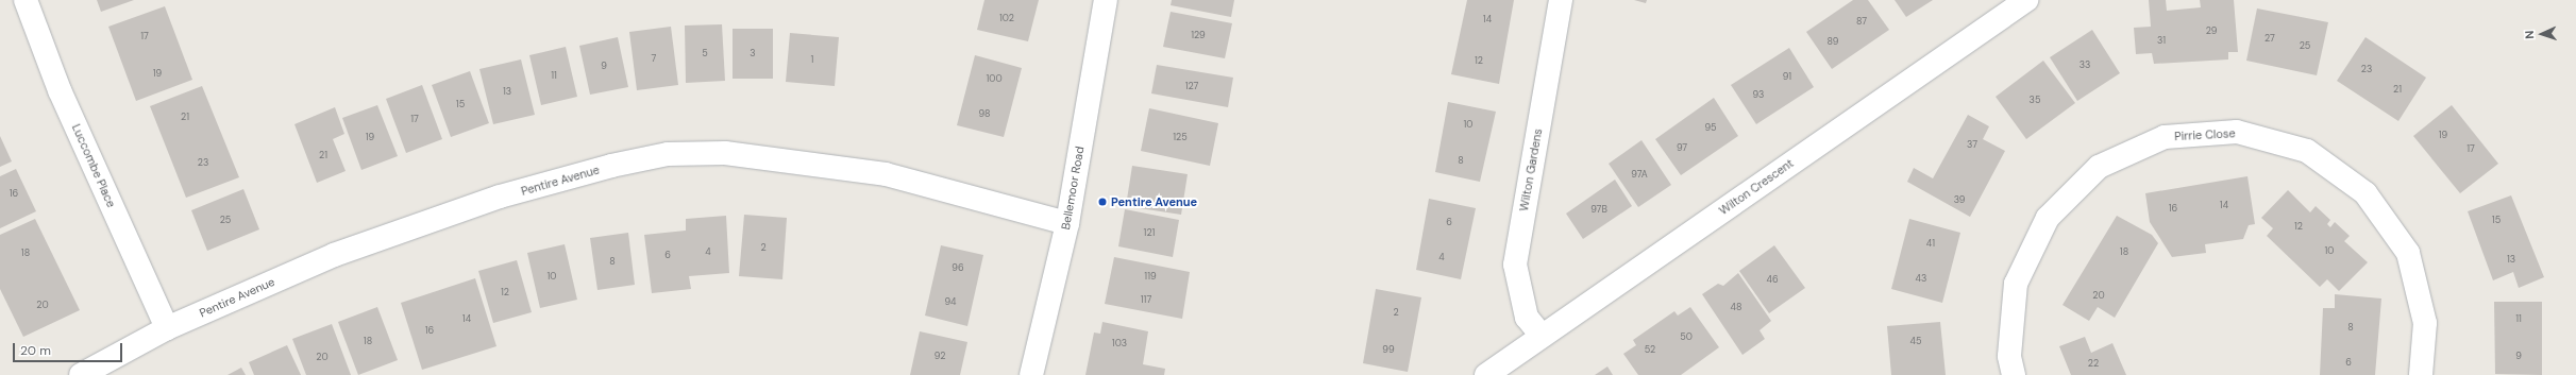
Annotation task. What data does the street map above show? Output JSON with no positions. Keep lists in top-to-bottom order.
{
  "streets": {
    "street": [
      "Pirrie Close",
      "Luccombe Place",
      "Wilton Gardens",
      "Pentire Avenue",
      "Wilton Crescent",
      "Bellemoor Road"
    ]
  },
  "crossings": [
    ["Luccombe Place", "Pentire Avenue"],
    ["Wilton Gardens", "Wilton Crescent"],
    ["Pentire Avenue", "Bellemoor Road"]
  ],
  "places": ["Pentire Avenue"],
  "house_numbers": [
    "102",
    "14",
    "87",
    "29",
    "129",
    "17",
    "27",
    "31",
    "89",
    "25",
    "5",
    "3",
    "7",
    "1",
    "12",
    "33",
    "9",
    "23",
    "19",
    "11",
    "91",
    "100",
    "127",
    "21",
    "13",
    "93",
    "35",
    "15",
    "98",
    "21",
    "17",
    "10",
    "95",
    "19",
    "19",
    "125",
    "37",
    "97",
    "17",
    "21",
    "8",
    "23",
    "97A",
    "16",
    "39",
    "14",
    "16",
    "97B",
    "25",
    "15",
    "6",
    "12",
    "121",
    "41",
    "2",
    "10",
    "4",
    "18",
    "18",
    "6",
    "4",
    "13",
    "8",
    "96",
    "10",
    "119",
    "43",
    "46",
    "12",
    "20",
    "117",
    "94",
    "20",
    "48",
    "2",
    "14",
    "11",
    "8",
    "16",
    "50",
    "18",
    "45",
    "103",
    "99",
    "52",
    "92",
    "9",
    "20",
    "6",
    "22"
  ],
  "scale_bar": "20 m",
  "north": "left"
}
